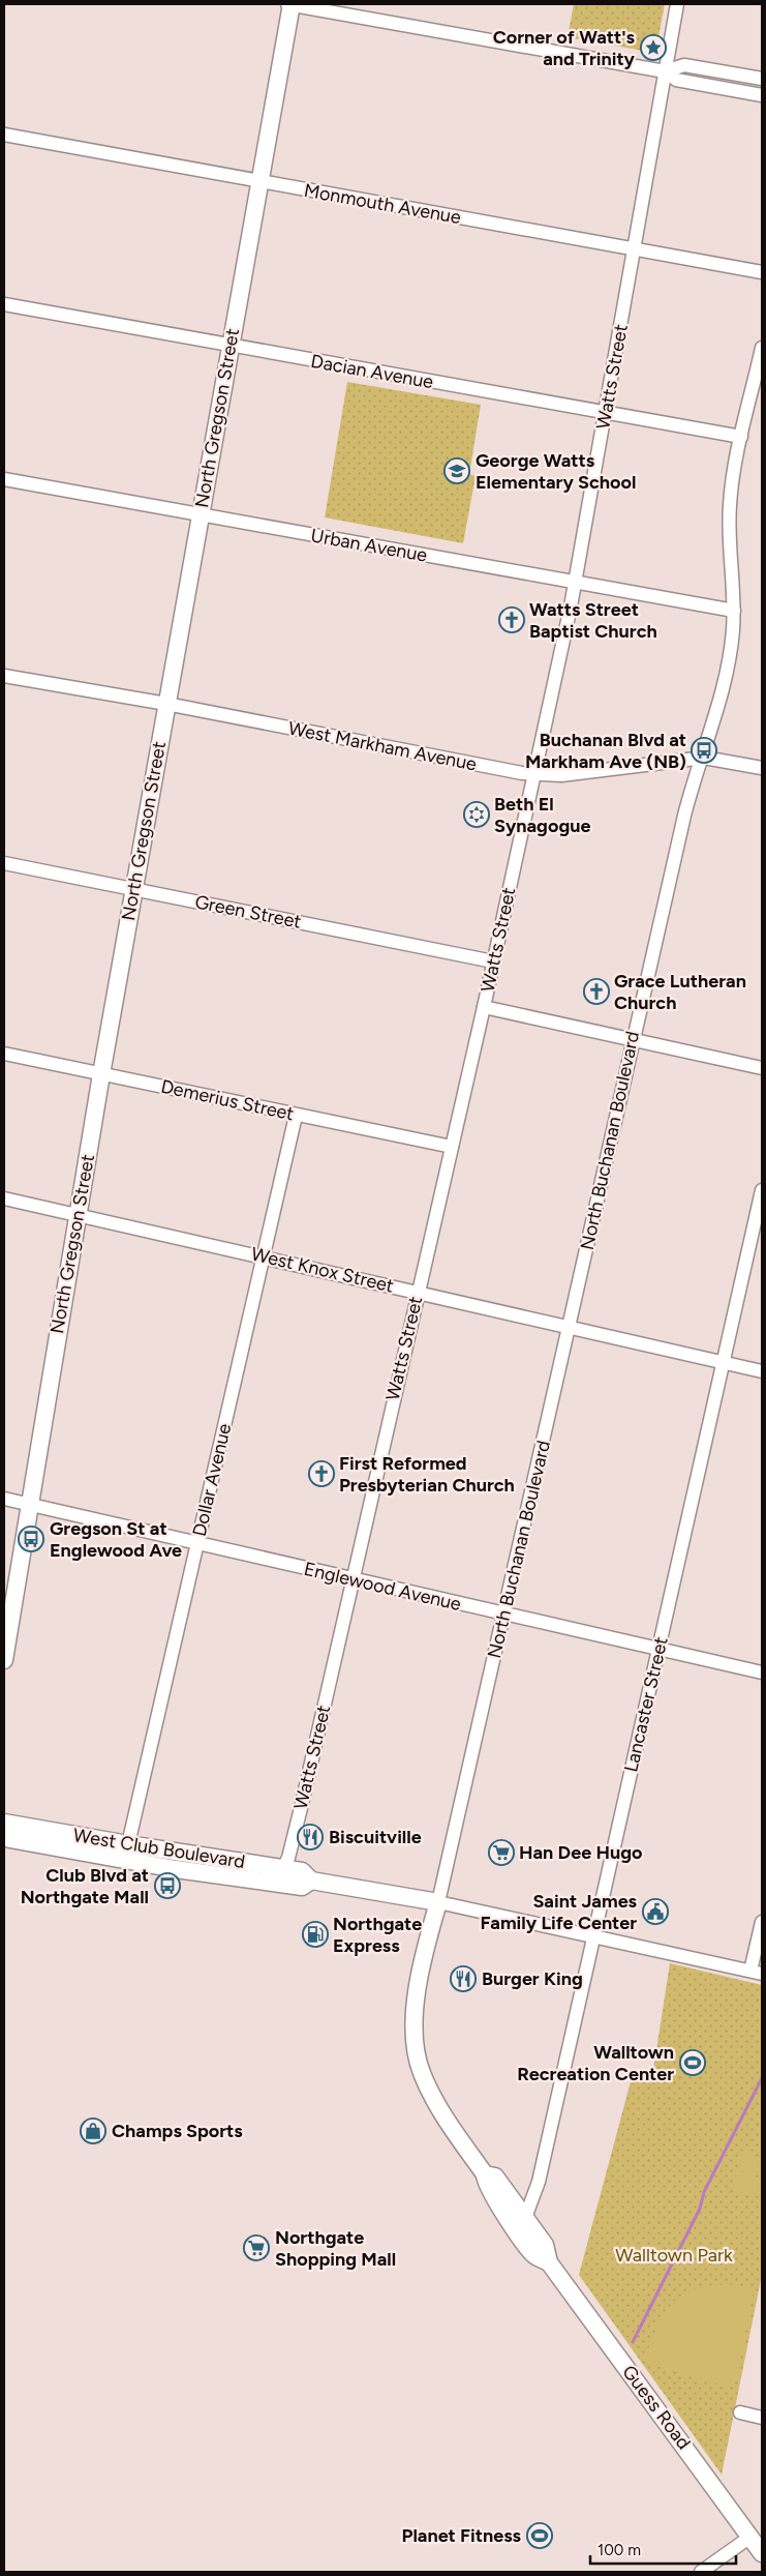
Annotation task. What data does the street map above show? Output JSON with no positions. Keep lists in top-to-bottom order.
{
  "streets": {
    "main road": ["North Gregson Street", "West Club Boulevard", "Guess Road"],
    "street": [
      "Monmouth Avenue",
      "Dacian Avenue",
      "Watts Street",
      "Urban Avenue",
      "West Markham Avenue",
      "Green Street",
      "Demerius Street",
      "North Buchanan Boulevard",
      "West Knox Street",
      "Dollar Avenue",
      "Englewood Avenue",
      "Lancaster Street"
    ]
  },
  "crossings": [
    ["Monmouth Avenue", "Watts Street"],
    ["Monmouth Avenue", "North Gregson Street"],
    ["Dacian Avenue", "Watts Street"],
    ["Dacian Avenue", "North Gregson Street"],
    ["Dacian Avenue", "North Buchanan Boulevard"],
    ["Watts Street", "Urban Avenue"],
    ["Watts Street", "West Markham Avenue"],
    ["Watts Street", "Green Street"],
    ["Watts Street", "Demerius Street"],
    ["Watts Street", "West Knox Street"],
    ["Watts Street", "Englewood Avenue"],
    ["Watts Street", "West Club Boulevard"],
    ["North Gregson Street", "Urban Avenue"],
    ["North Gregson Street", "West Markham Avenue"],
    ["North Gregson Street", "Green Street"],
    ["North Gregson Street", "Demerius Street"],
    ["North Gregson Street", "West Knox Street"],
    ["North Gregson Street", "Englewood Avenue"],
    ["Urban Avenue", "North Buchanan Boulevard"],
    ["West Markham Avenue", "North Buchanan Boulevard"],
    ["Demerius Street", "Dollar Avenue"],
    ["North Buchanan Boulevard", "West Knox Street"],
    ["North Buchanan Boulevard", "Englewood Avenue"],
    ["North Buchanan Boulevard", "West Club Boulevard"],
    ["North Buchanan Boulevard", "Guess Road"],
    ["West Knox Street", "Dollar Avenue"],
    ["West Knox Street", "Lancaster Street"],
    ["Dollar Avenue", "Englewood Avenue"],
    ["Dollar Avenue", "West Club Boulevard"],
    ["Englewood Avenue", "Lancaster Street"],
    ["Lancaster Street", "West Club Boulevard"],
    ["Lancaster Street", "Guess Road"],
    ["West Club Boulevard", "Guess Road"]
  ],
  "parks": ["Walltown Park"],
  "places": {
    "place": ["Corner of Watt's and Trinity"],
    "school or university": ["George Watts Elementary School"],
    "church": ["Watts Street Baptist Church", "Grace Lutheran Church", "First Reformed Presbyterian Church"],
    "bus stop": ["Buchanan Blvd at Markham Ave (NB)", "Gregson St at Englewood Ave", "Club Blvd at Northgate Mall"],
    "synagogue": ["Beth El Synagogue"],
    "restaurant": ["Biscuitville", "Burger King"],
    "supermarket": ["Han Dee Hugo", "Northgate Shopping Mall"],
    "public building": ["Saint James Family Life Center"],
    "fuel station": ["Northgate Express"],
    "sports": ["Walltown Recreation Center", "Planet Fitness"],
    "shop": ["Champs Sports"]
  },
  "scale_bar": "100 m"
}
